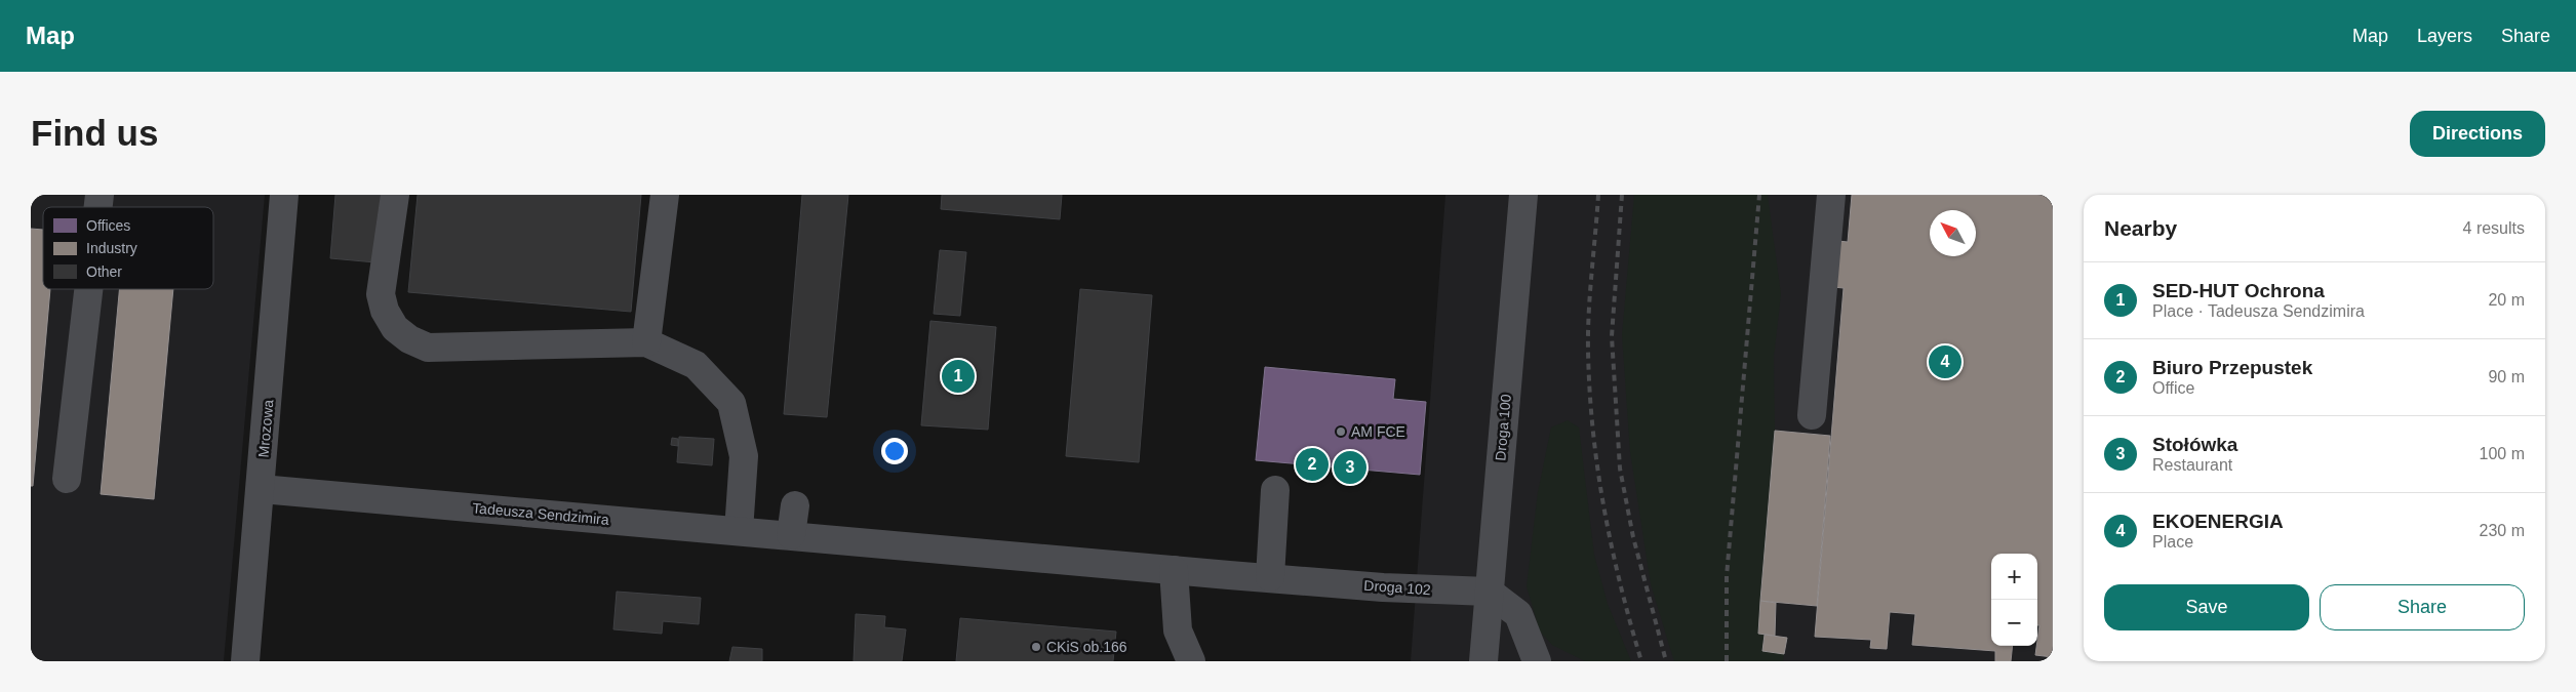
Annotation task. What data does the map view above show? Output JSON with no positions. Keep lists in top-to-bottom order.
{
  "streets": {
    "street": [
      "Droga 100",
      "Mrozowa",
      "Tadeusza Sendzimira",
      "Droga 102"
    ]
  },
  "crossings": [
    ["Droga 100", "Droga 102"],
    ["Mrozowa", "Tadeusza Sendzimira"],
    ["Tadeusza Sendzimira", "Droga 102"]
  ],
  "places": ["AM FCE", "CKiS ob.166"],
  "legend": ["Offices", "Industry", "Other"],
  "north": "top left",
  "page": {
    "header": "Map",
    "nav": ["Map", "Layers", "Share"],
    "buttons": [
      "Directions",
      ["Save", "Share"]
    ],
    "title": "Find us",
    "heading": ["Nearby", "4 results"],
    "list": [
      {
        "mark": "1",
        "name": "SED-HUT Ochrona",
        "note": "Place · Tadeusza Sendzimira",
        "value": "20 m"
      },
      {
        "mark": "2",
        "name": "Biuro Przepustek",
        "note": "Office",
        "value": "90 m"
      },
      {
        "mark": "3",
        "name": "Stołówka",
        "note": "Restaurant",
        "value": "100 m"
      },
      {
        "mark": "4",
        "name": "EKOENERGIA",
        "note": "Place",
        "value": "230 m"
      }
    ],
    "pins": [
      "4",
      "1",
      "2",
      "3"
    ],
    "map_buttons": ["+", "−"]
  }
}
